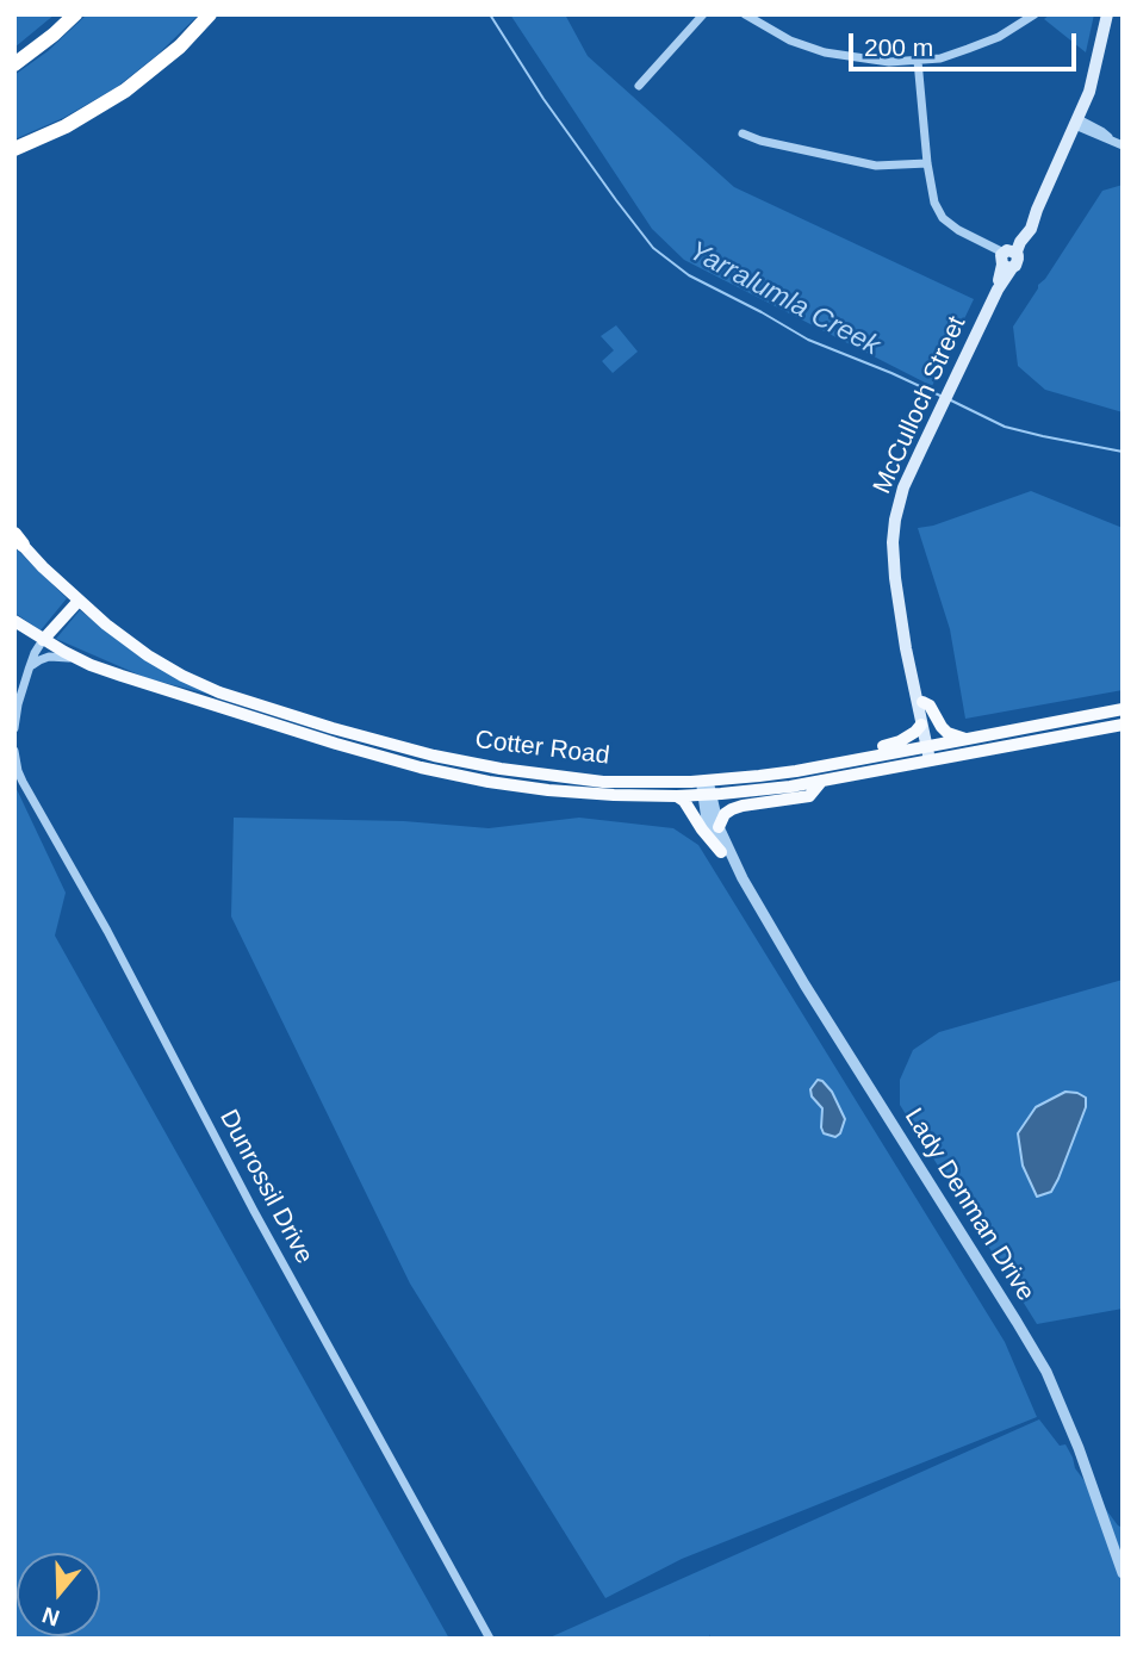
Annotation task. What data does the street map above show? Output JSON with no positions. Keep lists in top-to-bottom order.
{
  "streets": {
    "main road": ["McCulloch Street", "Cotter Road"],
    "street": ["Dunrossil Drive", "Lady Denman Drive"]
  },
  "crossings": [
    ["McCulloch Street", "Cotter Road"],
    ["Cotter Road", "Lady Denman Drive"]
  ],
  "water": ["Yarralumla Creek"],
  "scale_bar": "200 m",
  "north": "bottom"
}
